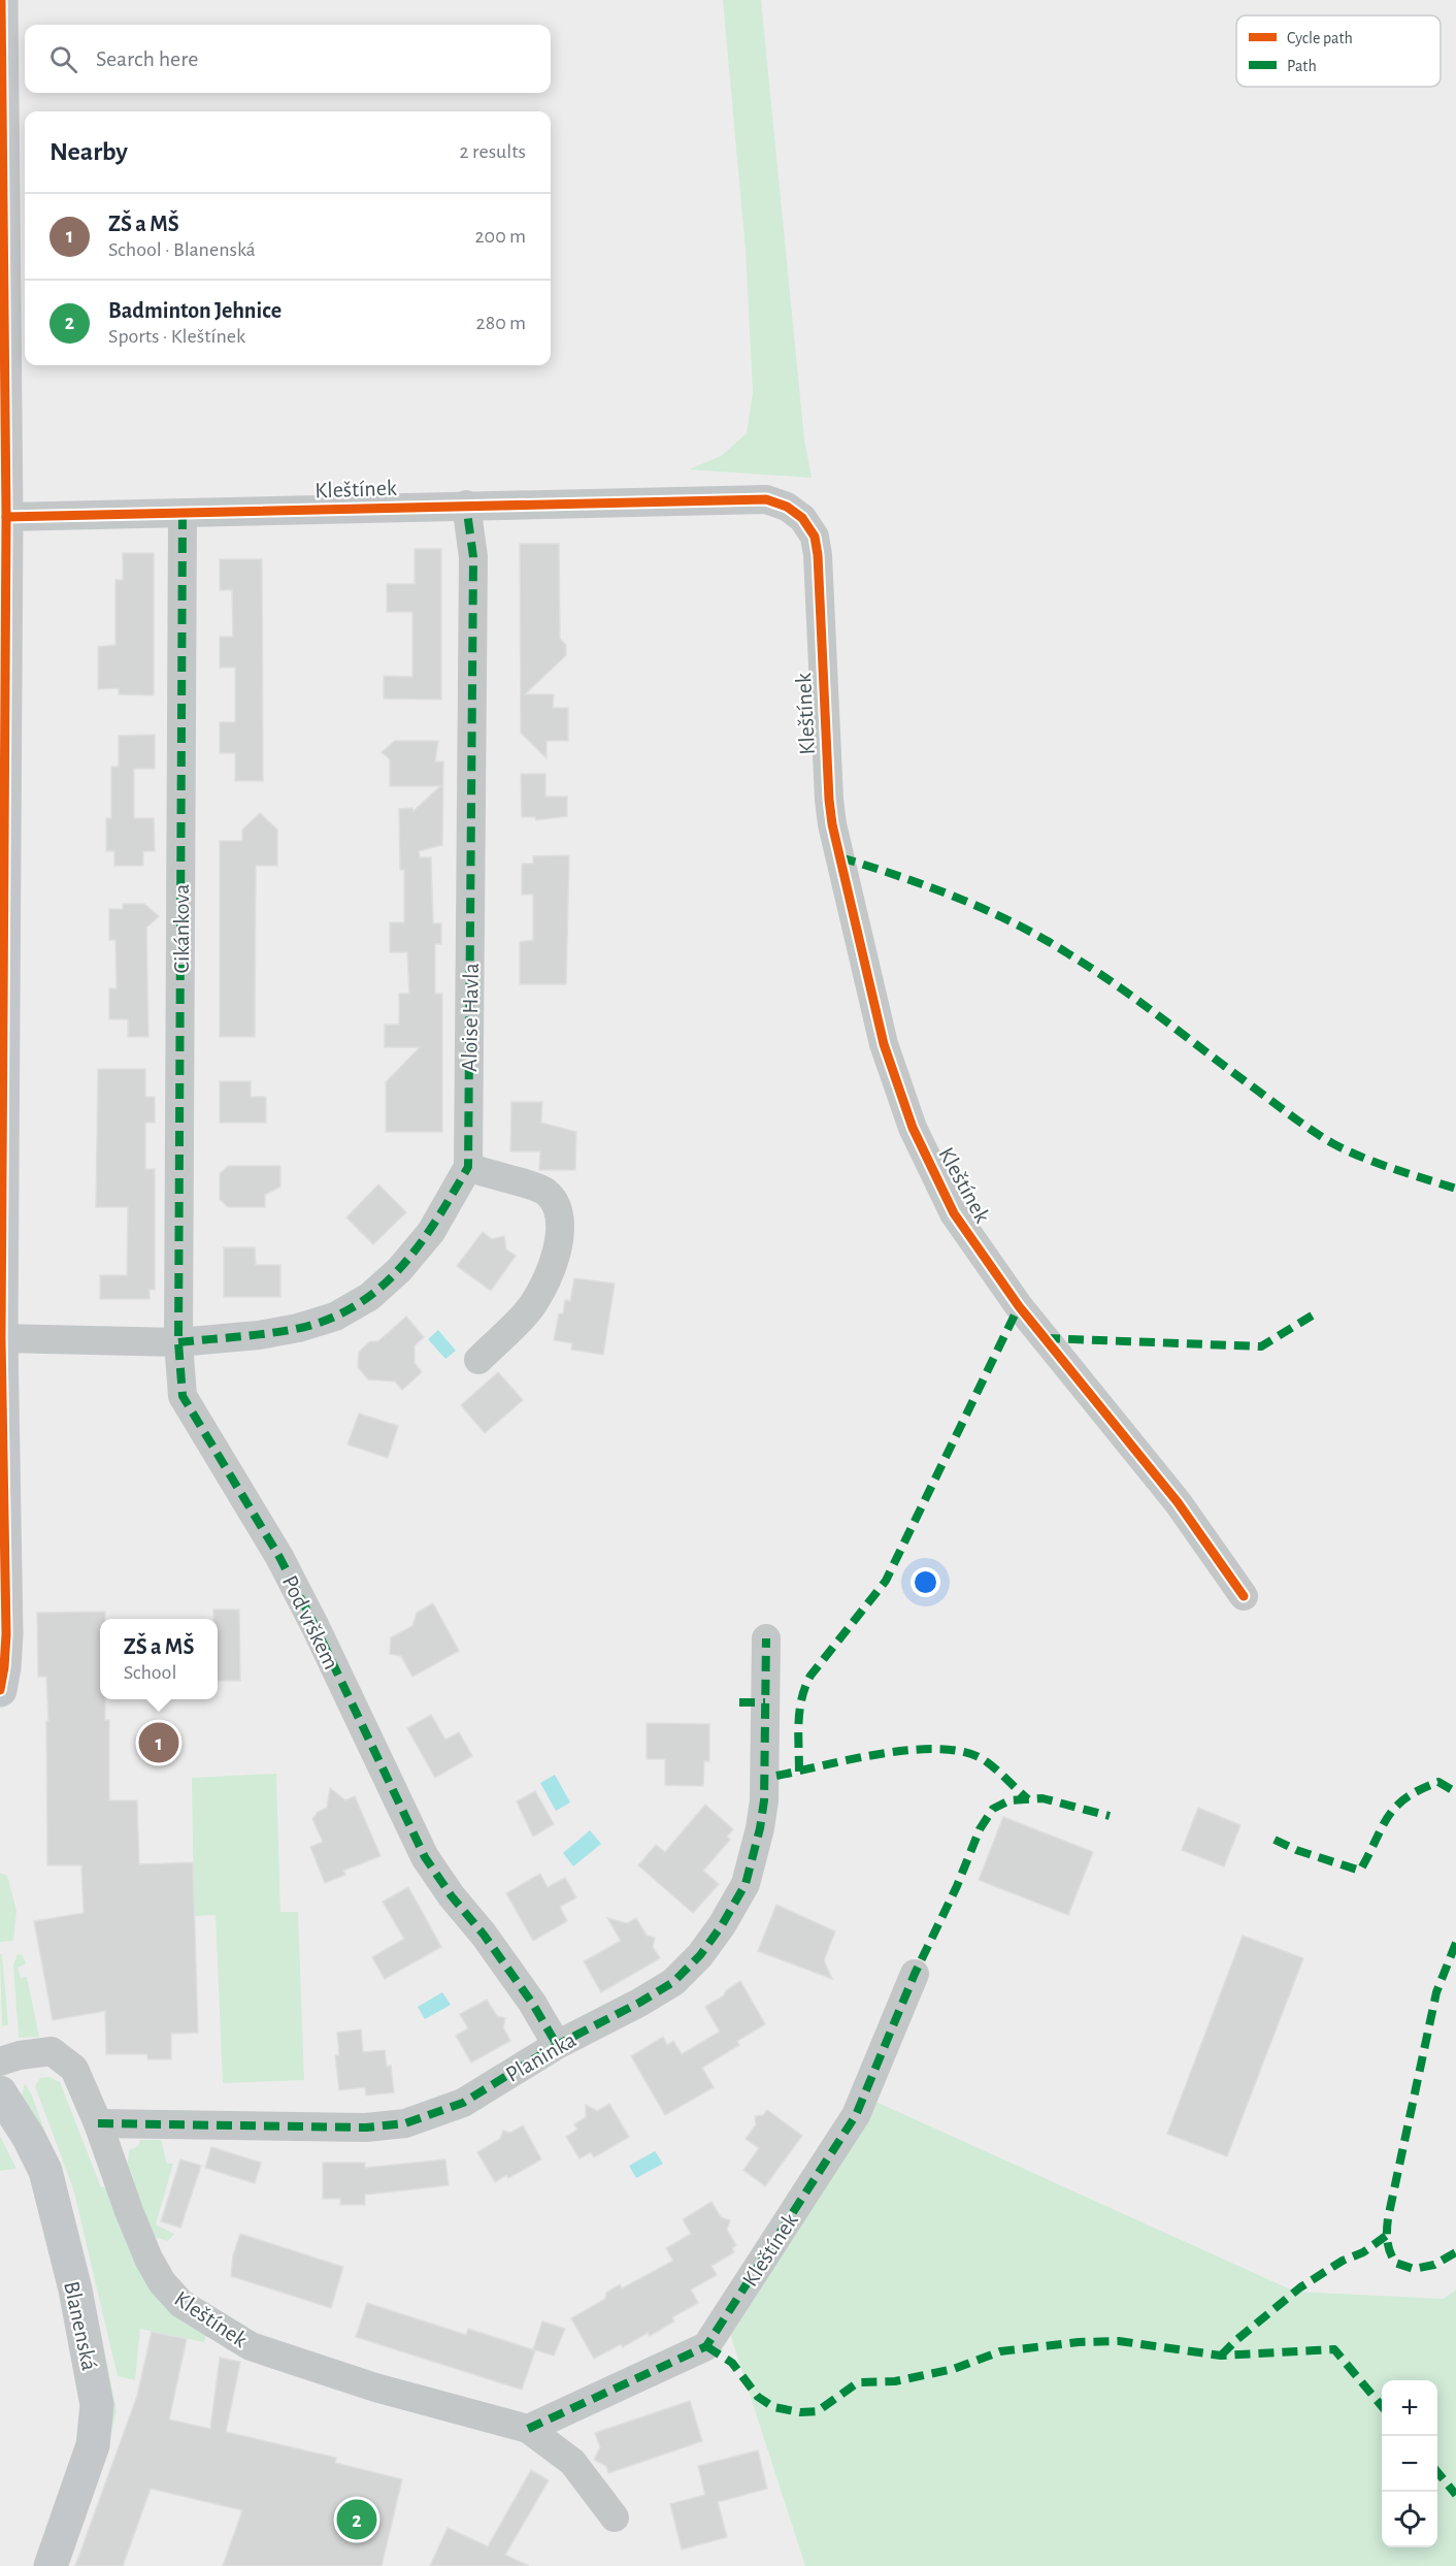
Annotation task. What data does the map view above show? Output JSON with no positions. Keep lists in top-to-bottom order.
{
  "streets": {
    "street": [
      "Kleštínek",
      "Cikánkova",
      "Aloise Havla",
      "Pod vrškem",
      "Planinka",
      "Blanenská"
    ]
  },
  "crossings": [
    ["Kleštínek", "Cikánkova"],
    ["Kleštínek", "Aloise Havla"],
    ["Kleštínek", "Planinka"],
    ["Cikánkova", "Aloise Havla"],
    ["Cikánkova", "Pod vrškem"],
    ["Aloise Havla", "Pod vrškem"],
    ["Pod vrškem", "Planinka"]
  ],
  "legend": ["Cycle path", "Path"],
  "page": {
    "search": "Search here",
    "heading": ["Nearby", "2 results"],
    "list": [
      {
        "mark": "1",
        "name": "ZŠ a MŠ",
        "note": "School · Blanenská",
        "value": "200 m"
      },
      {
        "mark": "2",
        "name": "Badminton Jehnice",
        "note": "Sports · Kleštínek",
        "value": "280 m"
      }
    ],
    "popup": ["ZŠ a MŠ", "School"],
    "pins": ["1", "2"],
    "map_buttons": ["+", "−"]
  }
}
